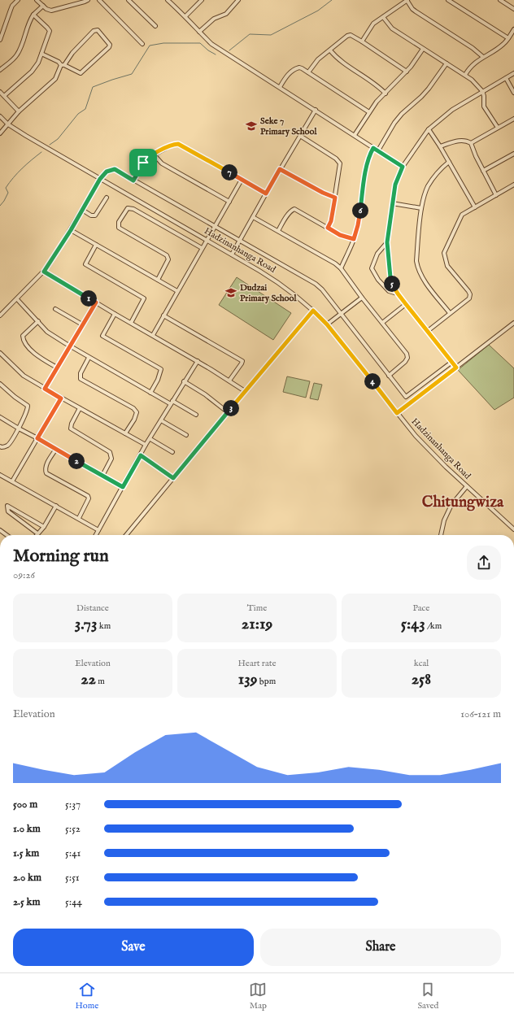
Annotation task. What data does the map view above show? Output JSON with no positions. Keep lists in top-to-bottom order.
{
  "streets": {
    "street": ["Hadzinanhanga Road"]
  },
  "districts": ["Chitungwiza"],
  "places": {
    "school or university": ["Seke 7 Primary School", "Dudzai Primary School"]
  },
  "page": {
    "pins": [
      "7",
      "6",
      "5",
      "1",
      "4",
      "3",
      "2"
    ],
    "heading": ["Morning run", "09:26"],
    "stats": [
      ["Distance", "3.73 km"],
      ["Time", "21:19"],
      ["Pace", "5:43 /km"],
      ["Elevation", "22 m"],
      ["Heart rate", "139 bpm"],
      ["kcal", "258"]
    ],
    "chart": ["Elevation", "106–121 m"],
    "list": [
      {
        "name": "500 m",
        "note": "5:37"
      },
      {
        "name": "1.0 km",
        "note": "5:52"
      },
      {
        "name": "1.5 km",
        "note": "5:41"
      },
      {
        "name": "2.0 km",
        "note": "5:51"
      },
      {
        "name": "2.5 km",
        "note": "5:44"
      }
    ],
    "buttons": ["Save", "Share"],
    "tabs": ["Home", "Map", "Saved"]
  }
}
